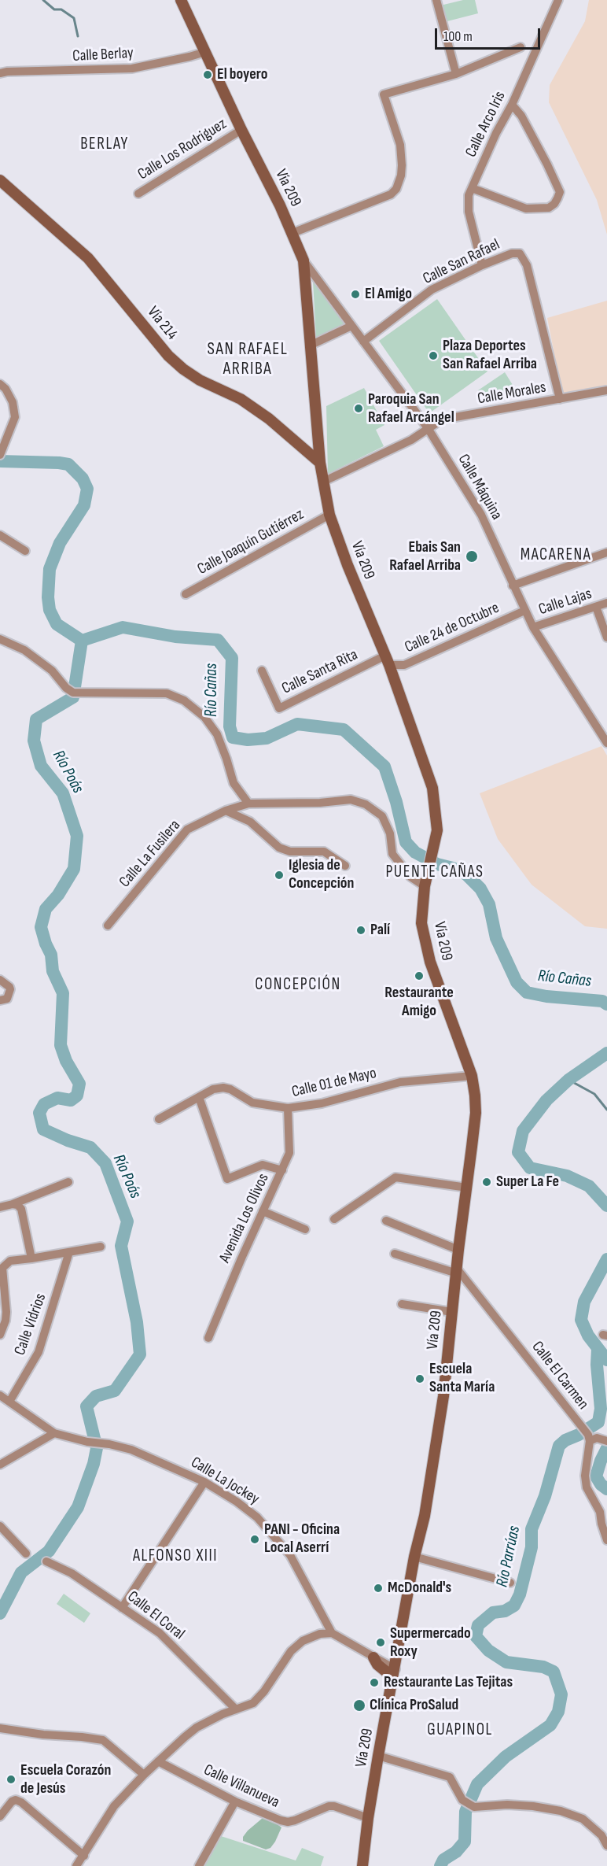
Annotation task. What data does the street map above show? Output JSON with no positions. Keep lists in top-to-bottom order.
{
  "streets": {
    "main road": ["Vía 209", "Vía 214"],
    "street": [
      "Calle Berlay",
      "Calle Arco Iris",
      "Calle Los Rodriguez",
      "Calle San Rafael",
      "Calle Morales",
      "Calle Máquina",
      "Calle Joaquín Gutiérrez",
      "Calle Lajas",
      "Calle 24 de Octubre",
      "Calle Santa Rita",
      "Calle La Fusilera",
      "Calle 01 de Mayo",
      "Avenida Los Olivos",
      "Calle Vidrios",
      "Calle El Carmen",
      "Calle La Jockey",
      "Calle El Coral",
      "Calle Villanueva"
    ]
  },
  "crossings": [
    ["Calle Berlay", "Vía 209"],
    ["Calle Arco Iris", "Calle San Rafael"],
    ["Calle Los Rodriguez", "Vía 209"],
    ["Vía 209", "Vía 214"],
    ["Vía 209", "Calle Morales"],
    ["Vía 209", "Calle Máquina"],
    ["Vía 209", "Calle Joaquín Gutiérrez"],
    ["Vía 209", "Calle 24 de Octubre"],
    ["Vía 209", "Calle Santa Rita"],
    ["Vía 209", "Calle La Fusilera"],
    ["Vía 209", "Calle 01 de Mayo"],
    ["Vía 209", "Calle El Carmen"],
    ["Vía 209", "Calle Villanueva"],
    ["Calle San Rafael", "Calle Morales"],
    ["Calle San Rafael", "Calle Máquina"],
    ["Calle Morales", "Calle Máquina"],
    ["Calle Máquina", "Calle Lajas"],
    ["Calle Máquina", "Calle 24 de Octubre"],
    ["Calle 24 de Octubre", "Calle Santa Rita"],
    ["Calle 01 de Mayo", "Avenida Los Olivos"]
  ],
  "districts": [
    "BERLAY",
    "SAN RAFAEL ARRIBA",
    "MACARENA",
    "PUENTE CAÑAS",
    "CONCEPCIÓN",
    "ALFONSO XIII",
    "GUAPINOL"
  ],
  "water": ["Río Cañas", "Río Poás", "Río Parrúas"],
  "places": [
    "El boyero",
    "El Amigo",
    "Plaza Deportes San Rafael Arriba",
    "Paroquia San Rafael Arcángel",
    "Ebais San Rafael Arriba",
    "Iglesia de Concepción",
    "Palí",
    "Restaurante Amigo",
    "Super La Fe",
    "Escuela Santa María",
    "PANI - Oficina Local Aserrí",
    "McDonald's",
    "Supermercado Roxy",
    "Restaurante Las Tejitas",
    "Clínica ProSalud",
    "Escuela Corazón de Jesús"
  ],
  "scale_bar": "100 m"
}
